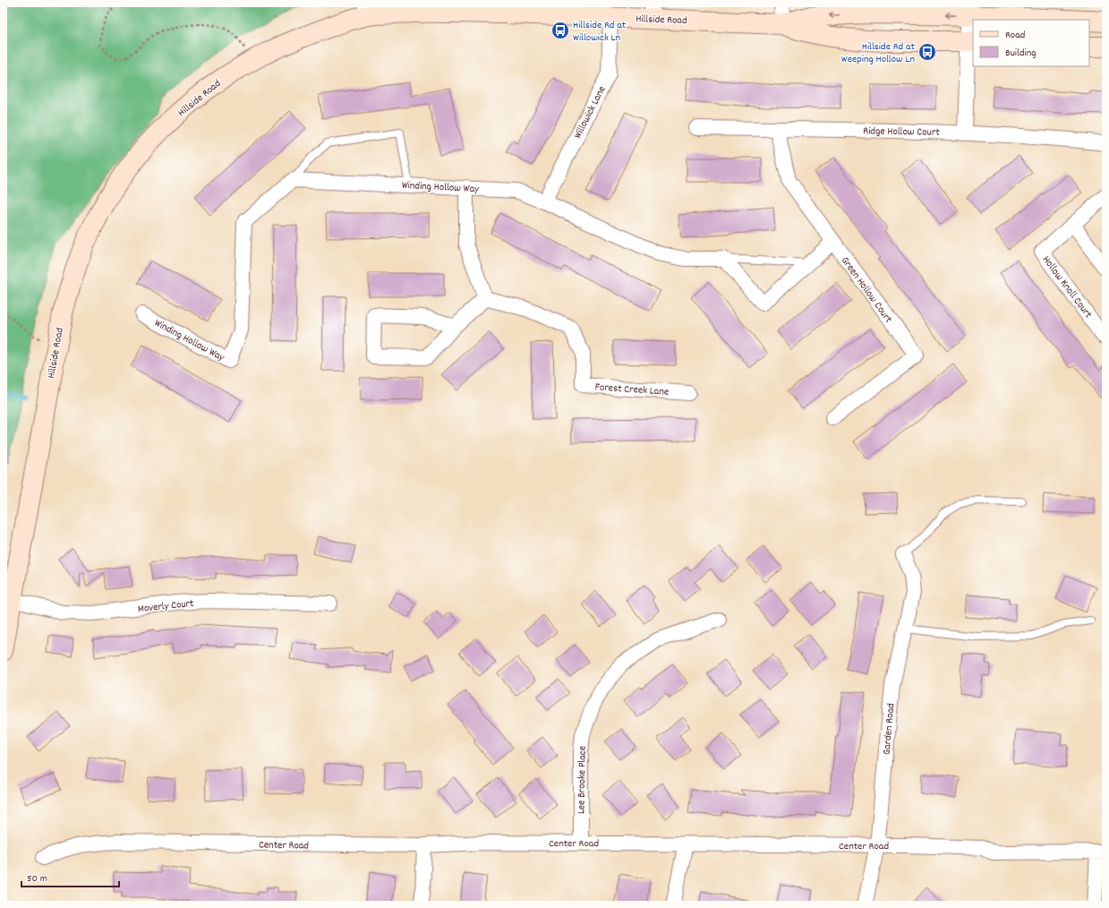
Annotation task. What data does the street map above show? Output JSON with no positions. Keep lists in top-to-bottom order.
{
  "streets": {
    "street": [
      "Hillside Road",
      "Willowick Lane",
      "Ridge Hollow Court",
      "Winding Hollow Way",
      "Hollow Knoll Court",
      "Green Hollow Court",
      "Forest Creek Lane",
      "Moverly Court",
      "Garden Road",
      "Lee Brooke Place",
      "Center Road"
    ]
  },
  "crossings": [
    ["Hillside Road", "Willowick Lane"],
    ["Hillside Road", "Moverly Court"],
    ["Willowick Lane", "Winding Hollow Way"],
    ["Ridge Hollow Court", "Green Hollow Court"],
    ["Garden Road", "Center Road"],
    ["Lee Brooke Place", "Center Road"]
  ],
  "places": {
    "bus stop": ["Hillside Rd at Willowick Ln", "Hillside Rd at Weeping Hollow Ln"]
  },
  "legend": ["Road", "Building"],
  "scale_bar": "50 m"
}
